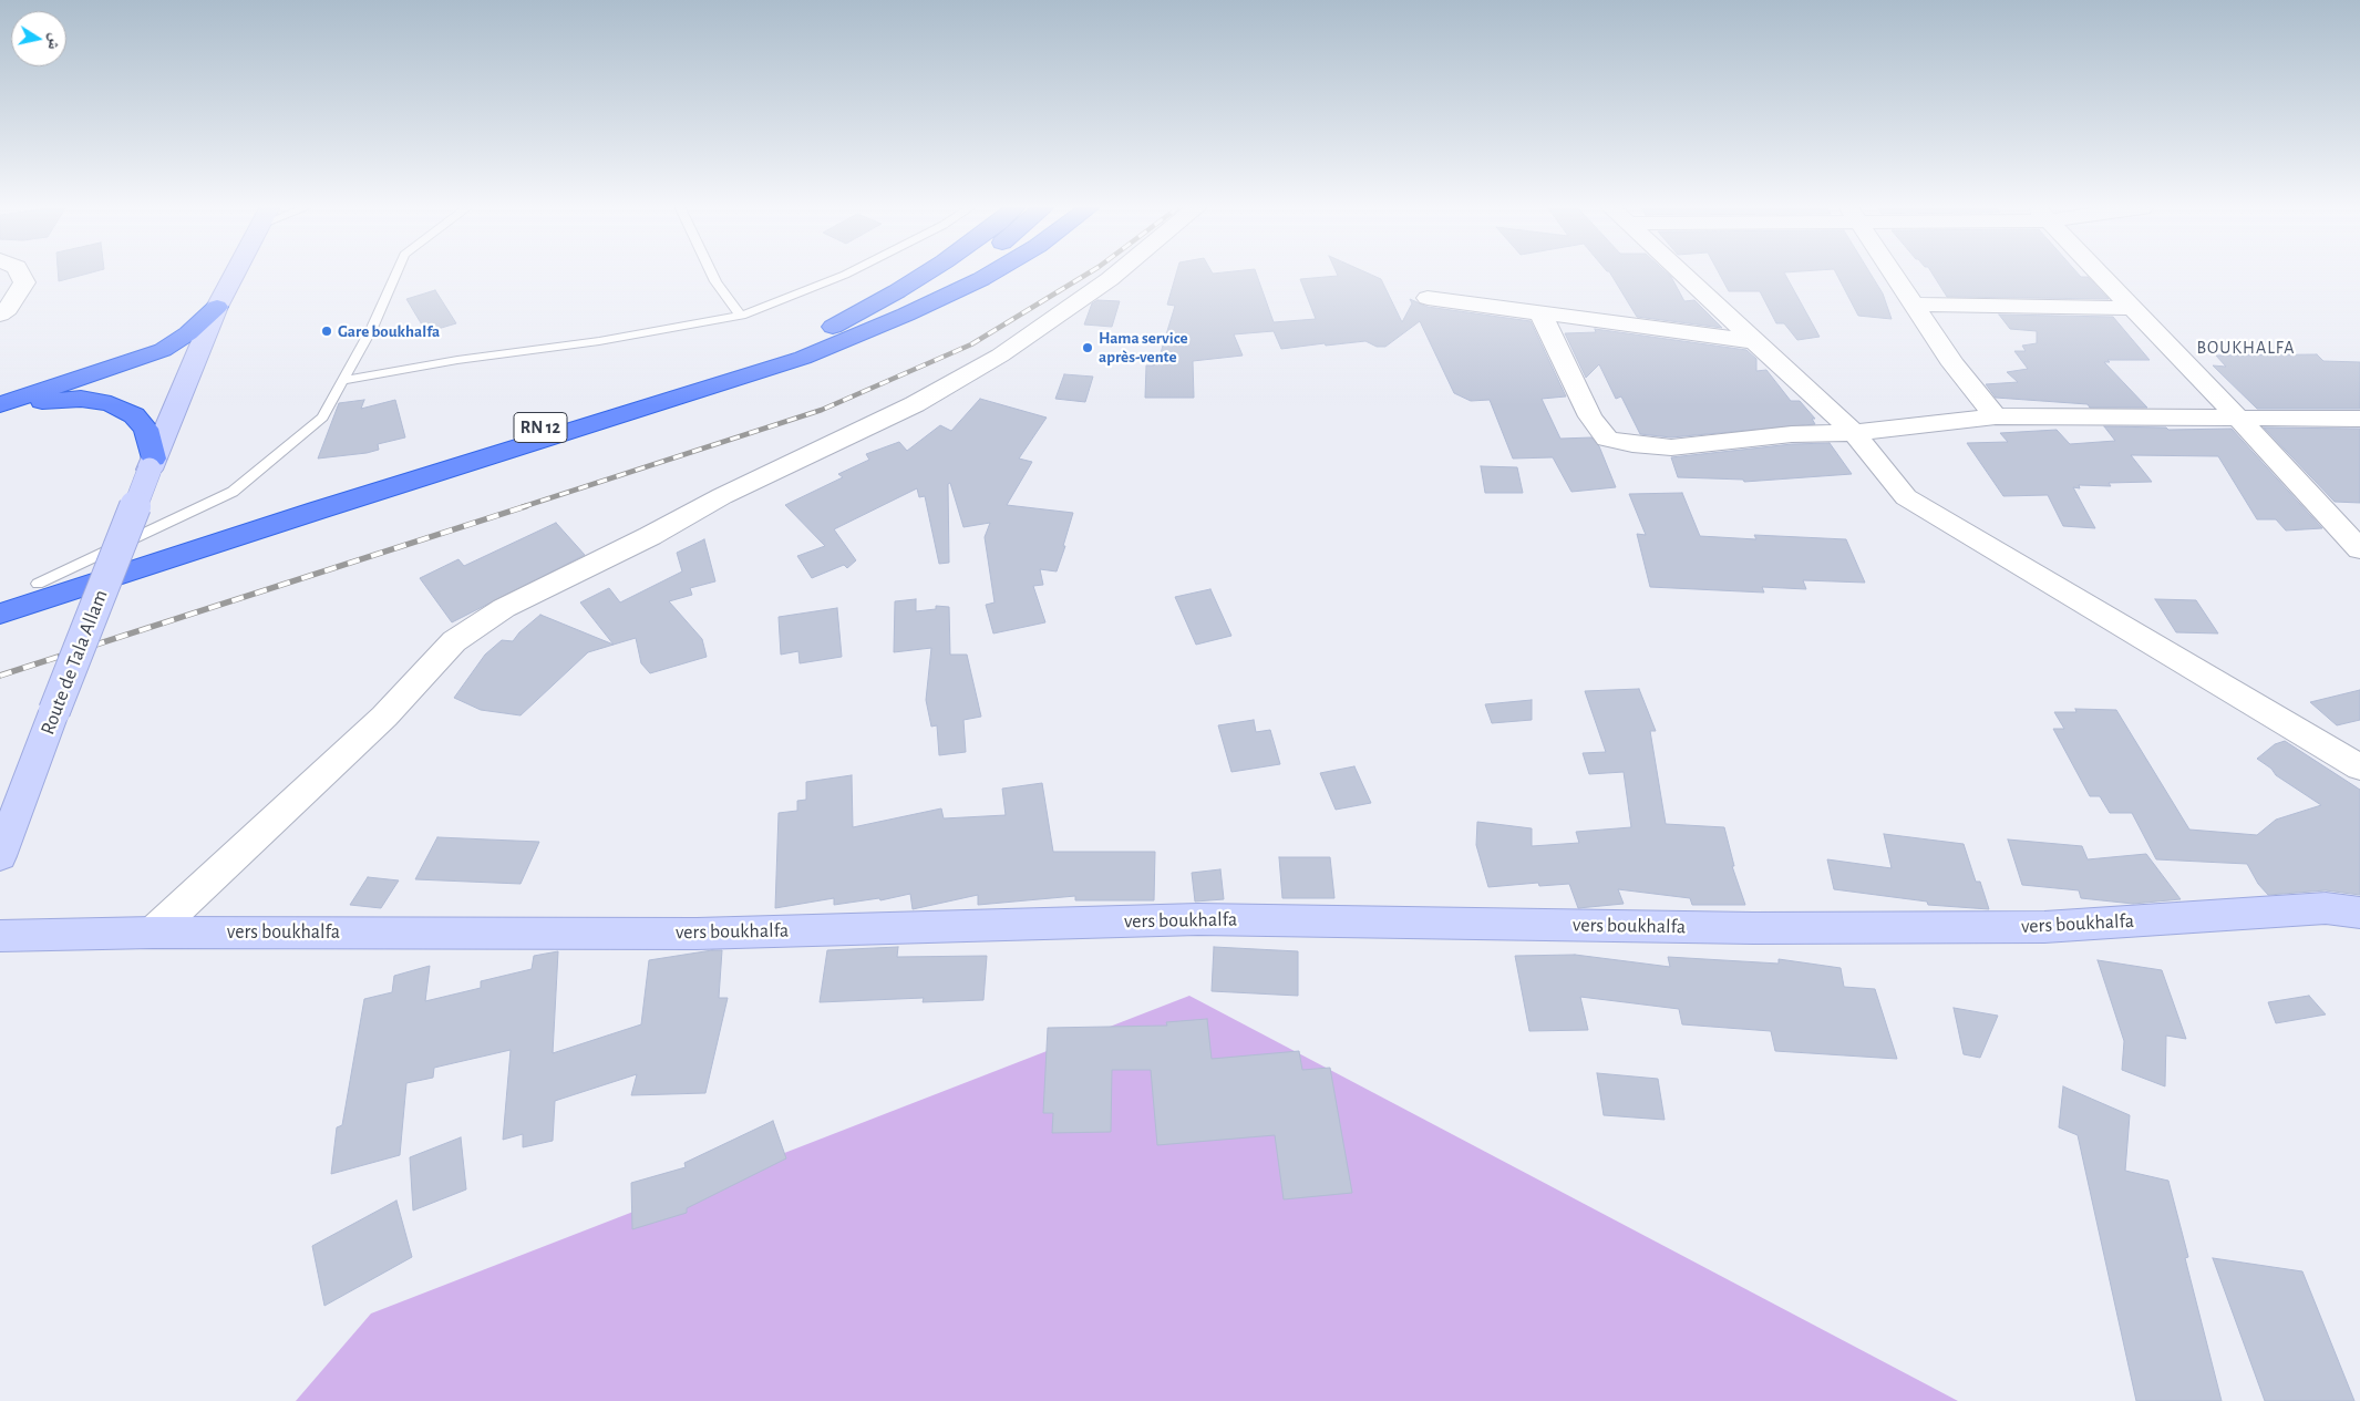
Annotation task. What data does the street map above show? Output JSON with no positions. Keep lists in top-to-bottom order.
{
  "streets": {
    "highway": ["RN 12"],
    "street": ["Route de Tala Allam", "vers boukhalfa"]
  },
  "districts": ["BOUKHALFA"],
  "places": ["Gare boukhalfa", "Hama service après-vente"],
  "north": "right"
}
